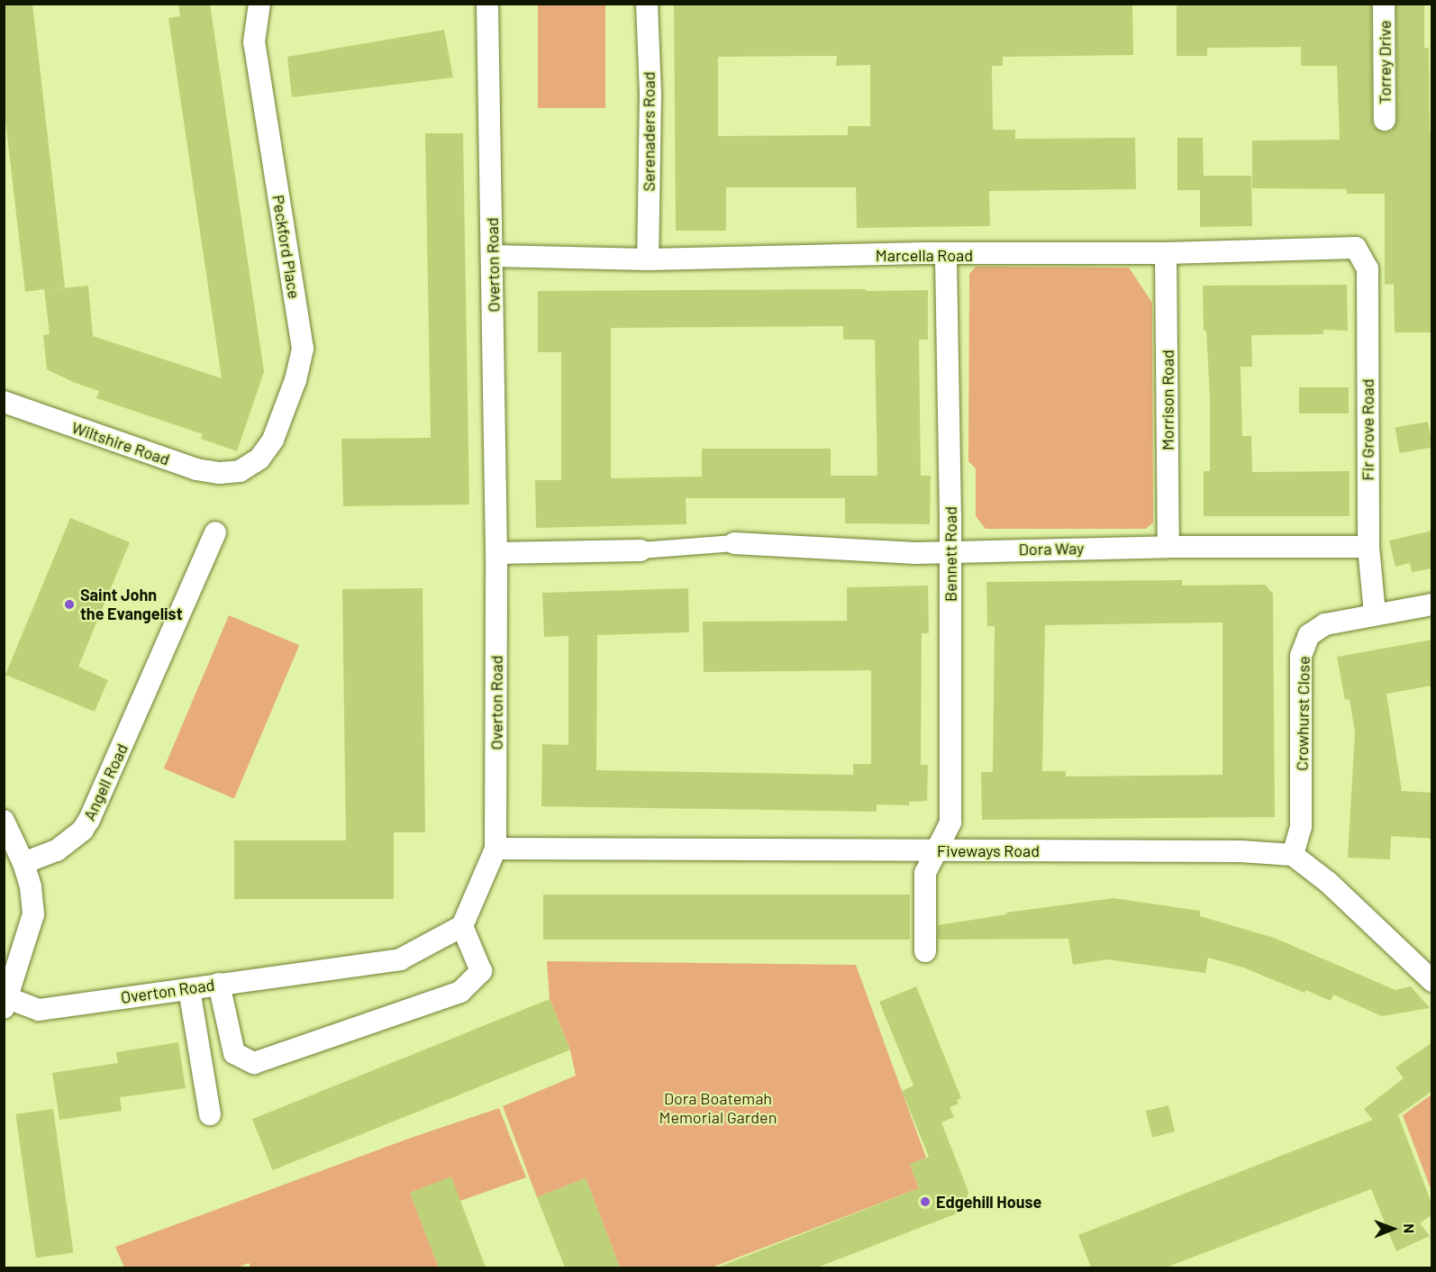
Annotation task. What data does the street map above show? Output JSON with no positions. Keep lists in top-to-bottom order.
{
  "streets": {
    "street": [
      "Torrey Drive",
      "Serenaders Road",
      "Peckford Place",
      "Marcella Road",
      "Overton Road",
      "Morrison Road",
      "Fir Grove Road",
      "Wiltshire Road",
      "Dora Way",
      "Bennett Road",
      "Crowhurst Close",
      "Angell Road",
      "Fiveways Road"
    ]
  },
  "crossings": [
    ["Serenaders Road", "Marcella Road"],
    ["Peckford Place", "Wiltshire Road"],
    ["Marcella Road", "Overton Road"],
    ["Marcella Road", "Morrison Road"],
    ["Marcella Road", "Fir Grove Road"],
    ["Marcella Road", "Bennett Road"],
    ["Overton Road", "Fiveways Road"],
    ["Morrison Road", "Dora Way"],
    ["Fir Grove Road", "Dora Way"],
    ["Fir Grove Road", "Crowhurst Close"],
    ["Dora Way", "Bennett Road"],
    ["Bennett Road", "Fiveways Road"],
    ["Crowhurst Close", "Fiveways Road"]
  ],
  "parks": ["Dora Boatemah Memorial Garden"],
  "places": ["Saint John the Evangelist", "Edgehill House"],
  "north": "right"
}
